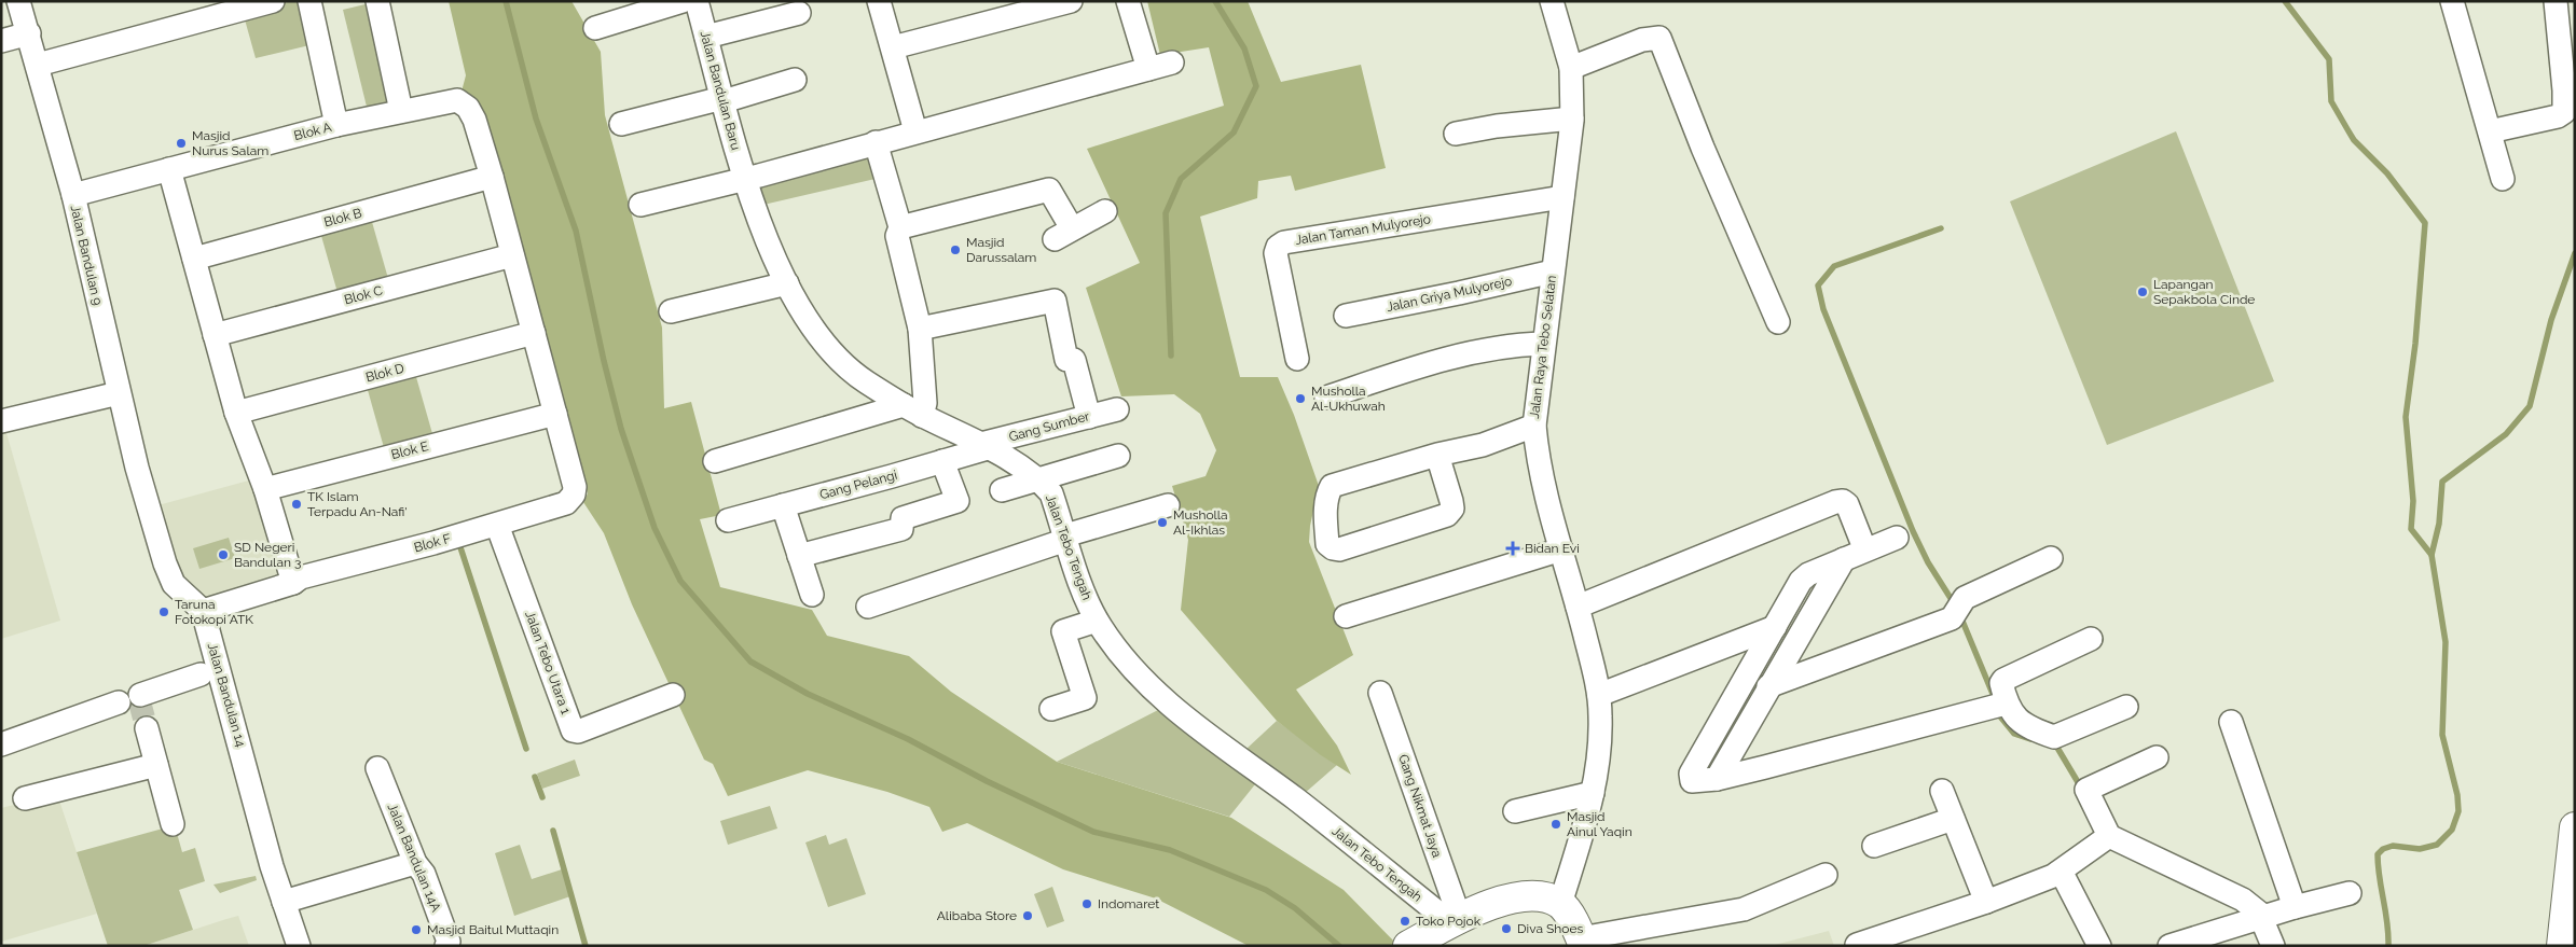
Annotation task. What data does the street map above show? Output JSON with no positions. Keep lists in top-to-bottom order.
{
  "streets": {
    "street": [
      "Jalan Bandulan Baru",
      "Blok A",
      "Blok B",
      "Jalan Taman Mulyorejo",
      "Jalan Bandulan 9",
      "Jalan Griya Mulyorejo",
      "Blok C",
      "Jalan Raya Tebo Selatan",
      "Blok D",
      "Gang Sumber",
      "Blok E",
      "Gang Pelangi",
      "Blok F",
      "Jalan Tebo Tengah",
      "Jalan Tebo Utara 1",
      "Jalan Bandulan 14",
      "Gang Nikmat Jaya",
      "Jalan Bandulan 14A"
    ]
  },
  "crossings": [
    ["Jalan Bandulan Baru", "Jalan Tebo Tengah"],
    ["Blok A", "Blok B"],
    ["Blok A", "Jalan Bandulan 9"],
    ["Jalan Taman Mulyorejo", "Jalan Raya Tebo Selatan"],
    ["Jalan Griya Mulyorejo", "Jalan Raya Tebo Selatan"],
    ["Gang Sumber", "Gang Pelangi"],
    ["Gang Sumber", "Jalan Tebo Tengah"],
    ["Blok E", "Blok F"],
    ["Gang Pelangi", "Jalan Tebo Tengah"],
    ["Blok F", "Jalan Tebo Utara 1"],
    ["Blok F", "Jalan Bandulan 14"],
    ["Jalan Tebo Tengah", "Gang Nikmat Jaya"]
  ],
  "places": {
    "other": [
      "Masjid Nurus Salam",
      "Masjid Darussalam",
      "Lapangan Sepakbola Cinde",
      "Musholla Al-Ukhuwah",
      "TK Islam Terpadu An-Nafi'",
      "Musholla Al-Ikhlas",
      "SD Negeri Bandulan 3",
      "Taruna Fotokopi ATK",
      "Masjid Ainul Yaqin",
      "Indomaret",
      "Alibaba Store",
      "Toko Pojok",
      "Diva Shoes",
      "Masjid Baitul Muttaqin"
    ],
    "health": ["Bidan Evi"]
  }
}
